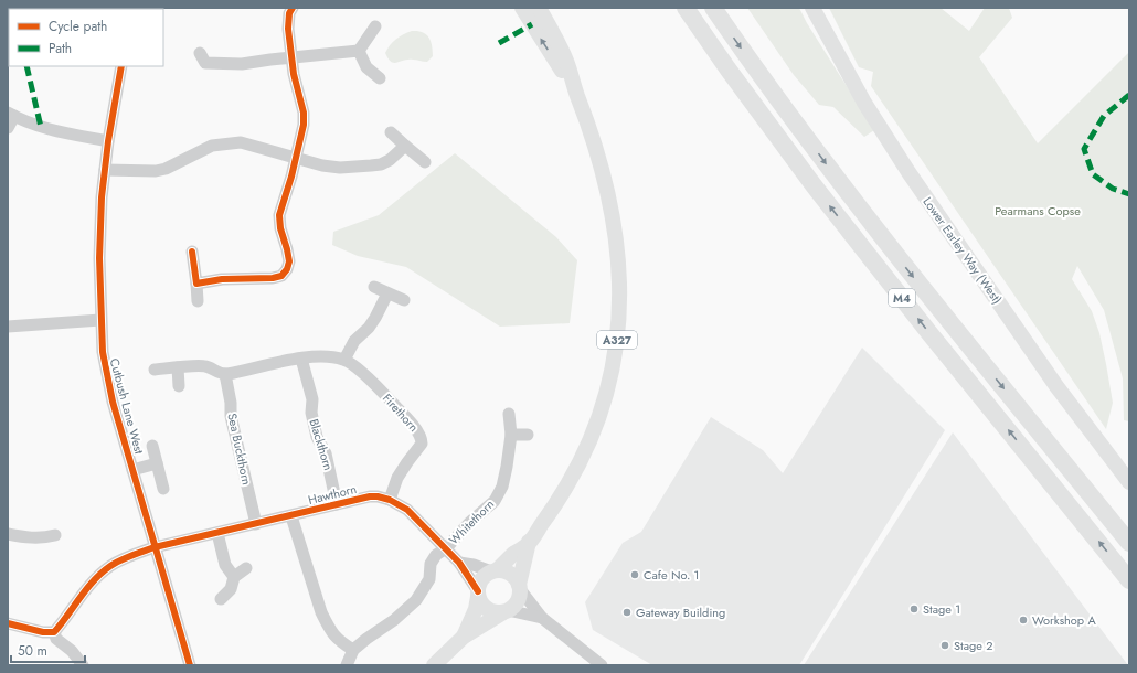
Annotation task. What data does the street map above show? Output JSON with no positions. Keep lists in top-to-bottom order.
{
  "streets": {
    "highway": ["M4"],
    "main road": ["Lower Earley Way (West)", "A327"],
    "street": [
      "Cutbush Lane West",
      "Firethorn",
      "Blackthorn",
      "Sea Buckthorn",
      "Hawthorn",
      "Whitethorn"
    ]
  },
  "crossings": [
    ["A327", "Hawthorn"],
    ["Cutbush Lane West", "Hawthorn"],
    ["Firethorn", "Blackthorn"],
    ["Firethorn", "Sea Buckthorn"],
    ["Firethorn", "Hawthorn"],
    ["Blackthorn", "Hawthorn"],
    ["Sea Buckthorn", "Hawthorn"],
    ["Hawthorn", "Whitethorn"]
  ],
  "parks": ["Pearmans Copse"],
  "places": [
    "Cafe No. 1",
    "Stage 1",
    "Gateway Building",
    "Workshop A",
    "Stage 2"
  ],
  "legend": ["Cycle path", "Path"],
  "scale_bar": "50 m"
}
